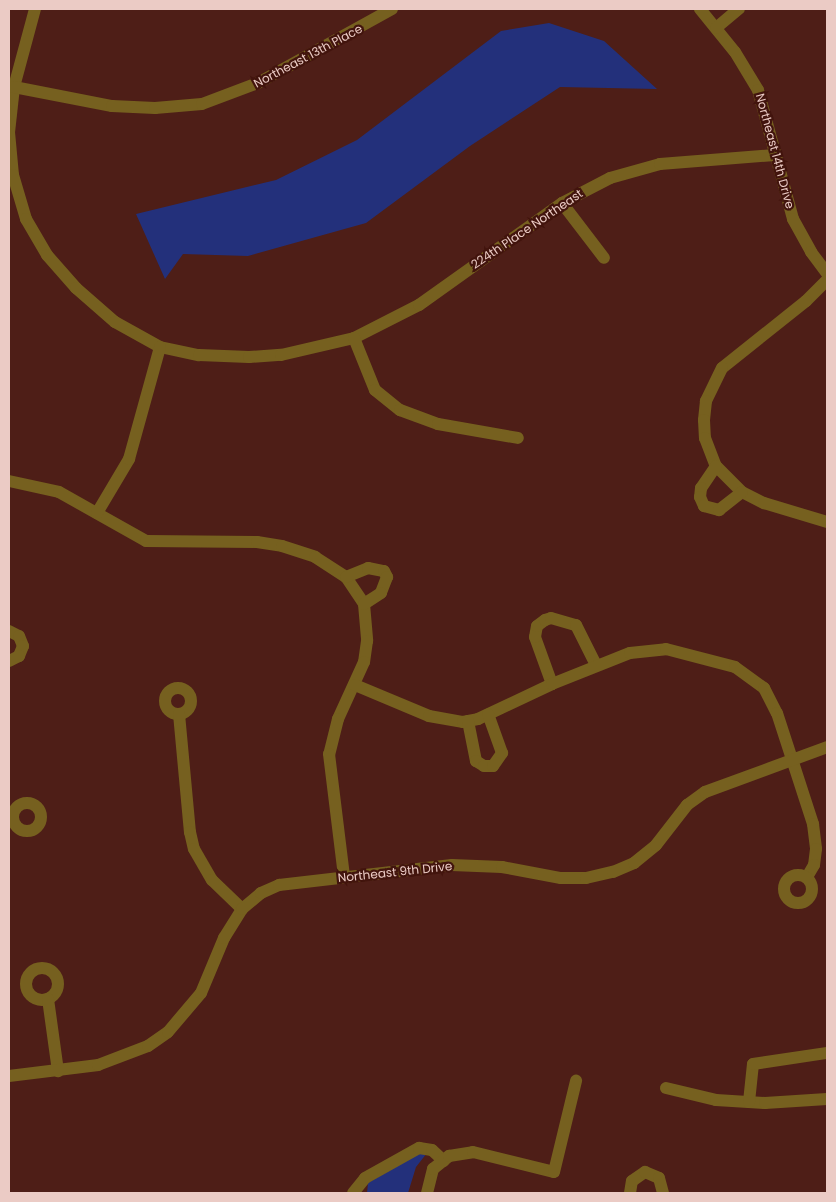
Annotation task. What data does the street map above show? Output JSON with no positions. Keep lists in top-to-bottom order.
{
  "streets": {
    "street": [
      "Northeast 13th Place",
      "Northeast 14th Drive",
      "224th Place Northeast",
      "Northeast 9th Drive"
    ]
  },
  "crossings": [
    ["Northeast 13th Place", "224th Place Northeast"],
    ["Northeast 14th Drive", "224th Place Northeast"]
  ]
}
